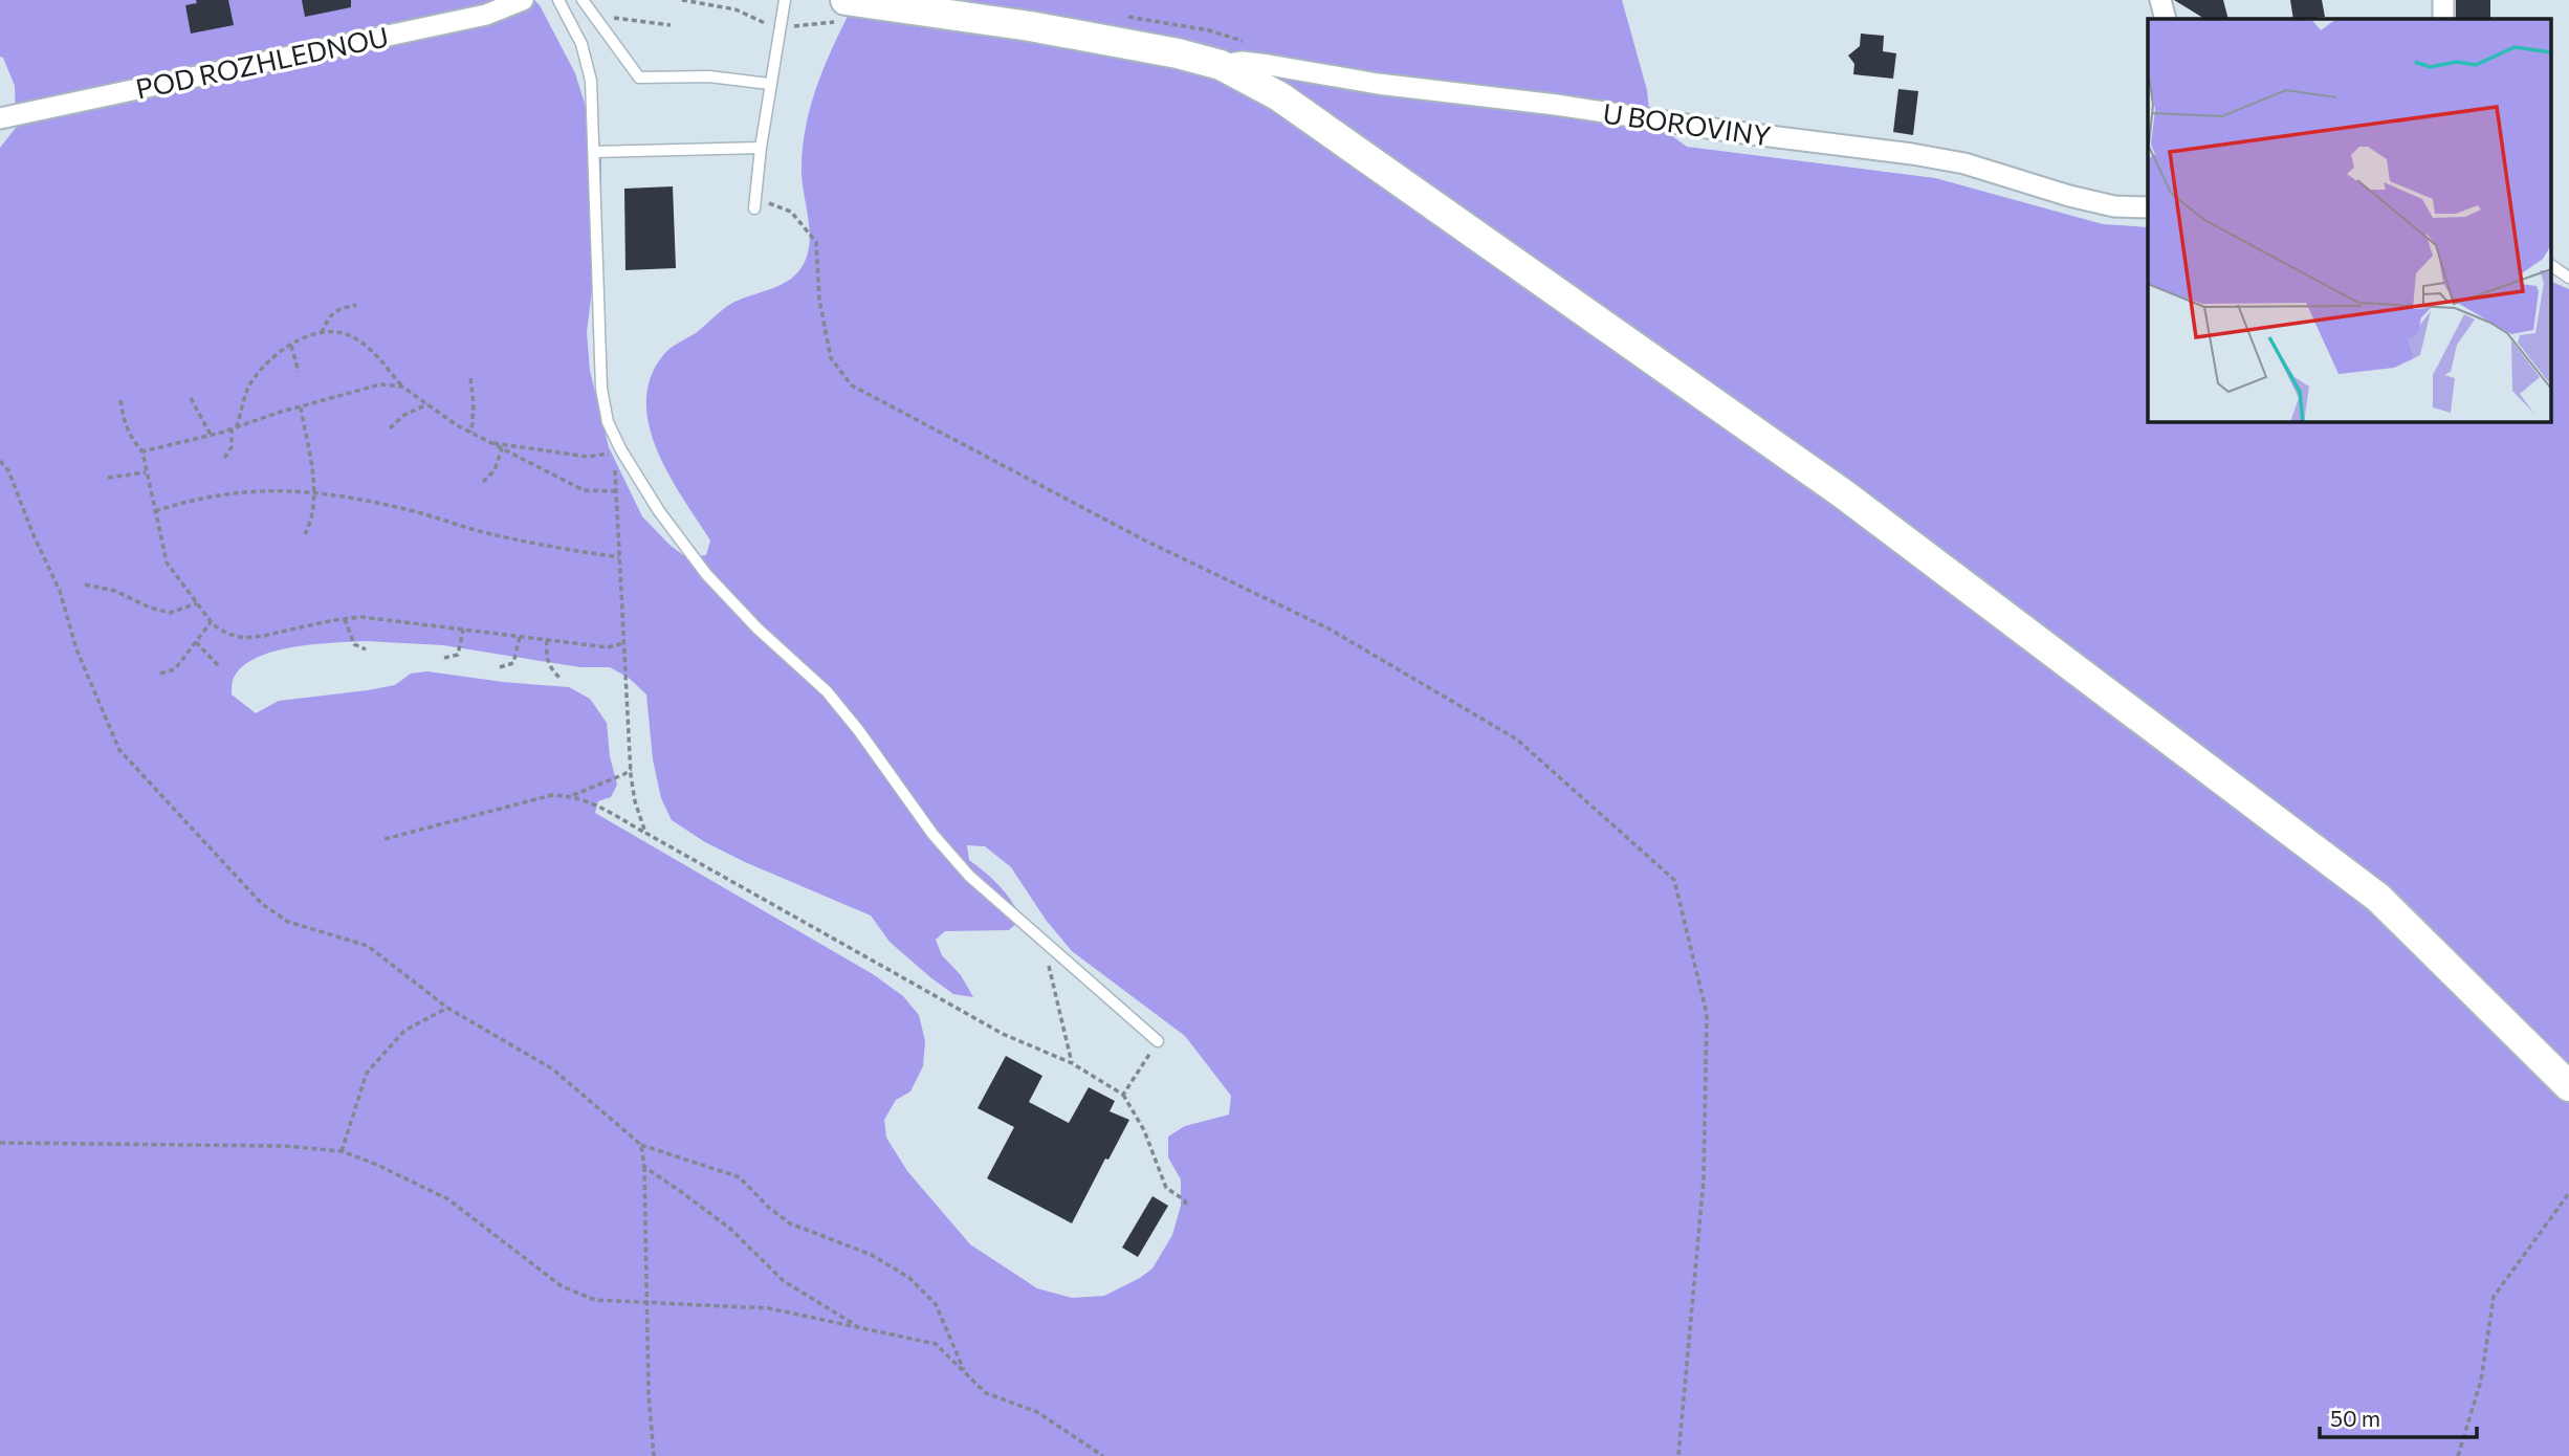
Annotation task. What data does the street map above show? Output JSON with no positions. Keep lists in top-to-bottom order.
{
  "streets": {
    "street": ["POD ROZHLEDNOU", "U BOROVINY"]
  },
  "scale_bar": "50 m"
}
